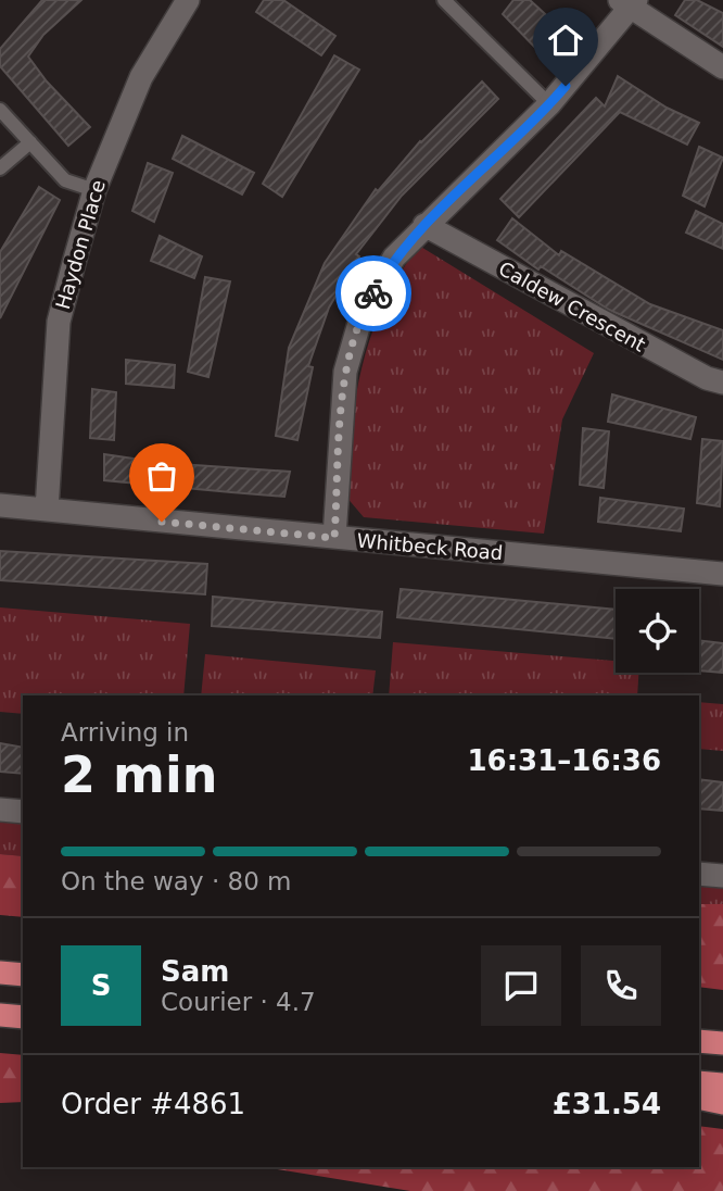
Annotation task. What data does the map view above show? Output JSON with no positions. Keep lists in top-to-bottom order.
{
  "streets": {
    "street": ["Haydon Place", "Caldew Crescent", "Whitbeck Road"]
  },
  "crossings": [
    ["Haydon Place", "Whitbeck Road"]
  ],
  "page": {
    "heading": ["2 min", "Arriving in", "16:31–16:36"],
    "panel": [
      "Sam",
      "Courier · 4.7",
      "Order #4861",
      "£31.54"
    ],
    "bar": "On the way · 80 m",
    "round": "S"
  }
}
